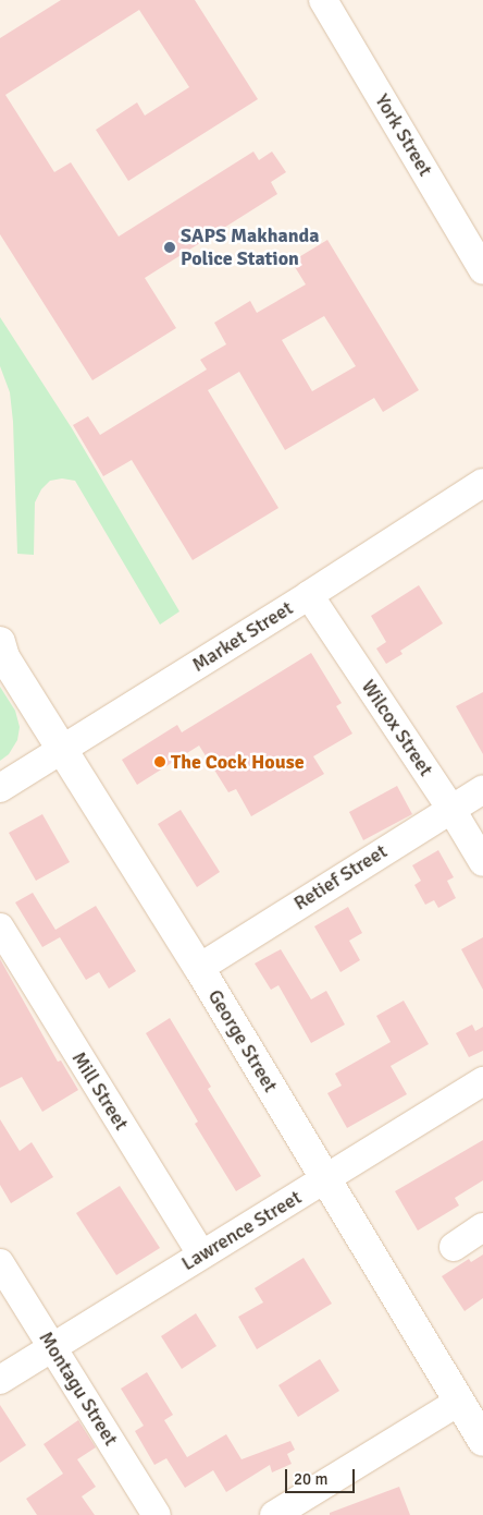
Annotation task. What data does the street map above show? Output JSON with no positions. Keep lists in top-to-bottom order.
{
  "streets": {
    "main road": ["George Street"],
    "street": [
      "York Street",
      "Market Street",
      "Wilcox Street",
      "Retief Street",
      "Mill Street",
      "Lawrence Street",
      "Montagu Street"
    ]
  },
  "crossings": [
    ["Market Street", "Wilcox Street"],
    ["Market Street", "George Street"],
    ["Wilcox Street", "Retief Street"],
    ["Retief Street", "George Street"],
    ["George Street", "Lawrence Street"],
    ["Mill Street", "Lawrence Street"],
    ["Lawrence Street", "Montagu Street"]
  ],
  "places": ["SAPS Makhanda Police Station", "The Cock House"],
  "scale_bar": "20 m"
}
